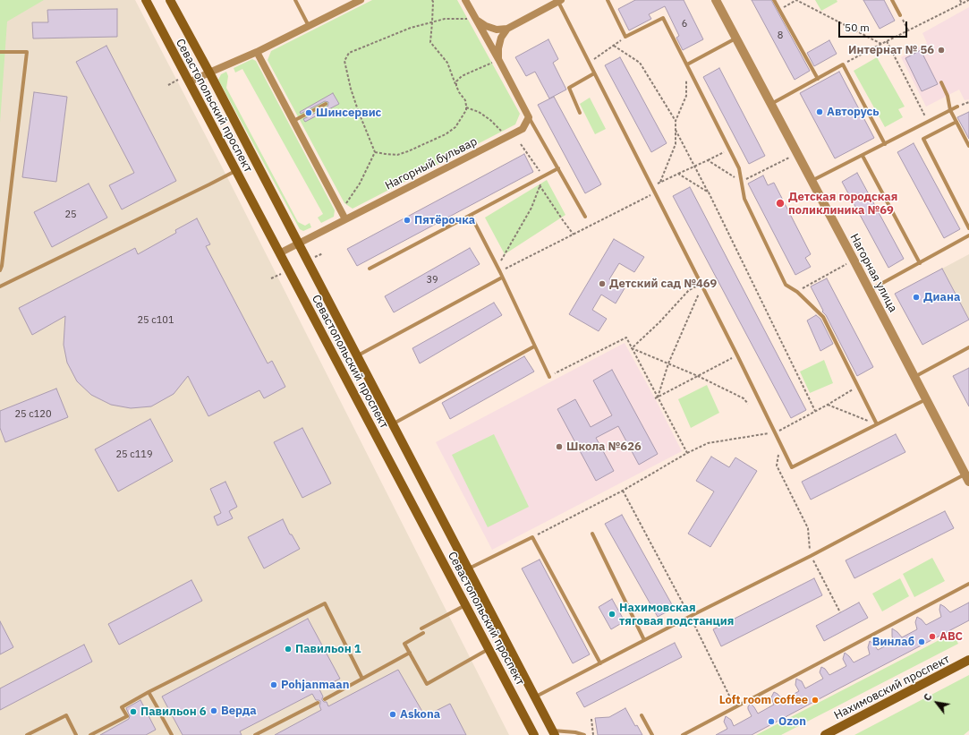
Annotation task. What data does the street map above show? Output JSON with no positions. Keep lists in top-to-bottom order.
{
  "streets": {
    "main road": ["Севастопольский проспект", "Нахимовский проспект"],
    "street": ["Нагорный бульвар", "Нагорная улица"]
  },
  "crossings": [
    ["Севастопольский проспект", "Нагорный бульвар"]
  ],
  "places": [
    "Интернат № 56",
    "Авторусь",
    "Шинсервис",
    "Детская городская поликлиника №69",
    "Пятёрочка",
    "Детский сад №469",
    "Диана",
    "Школа №626",
    "Нахимовская тяговая подстанция",
    "ABC",
    "Винлаб",
    "Павильон 1",
    "Pohjanmaan",
    "Loft room coffee",
    "Верда",
    "Павильон 6",
    "Askona",
    "Ozon"
  ],
  "house_numbers": [
    "6",
    "8",
    "25",
    "39",
    "25 с101",
    "25 с120",
    "25 с119"
  ],
  "scale_bar": "50 m",
  "north": "top left"
}
